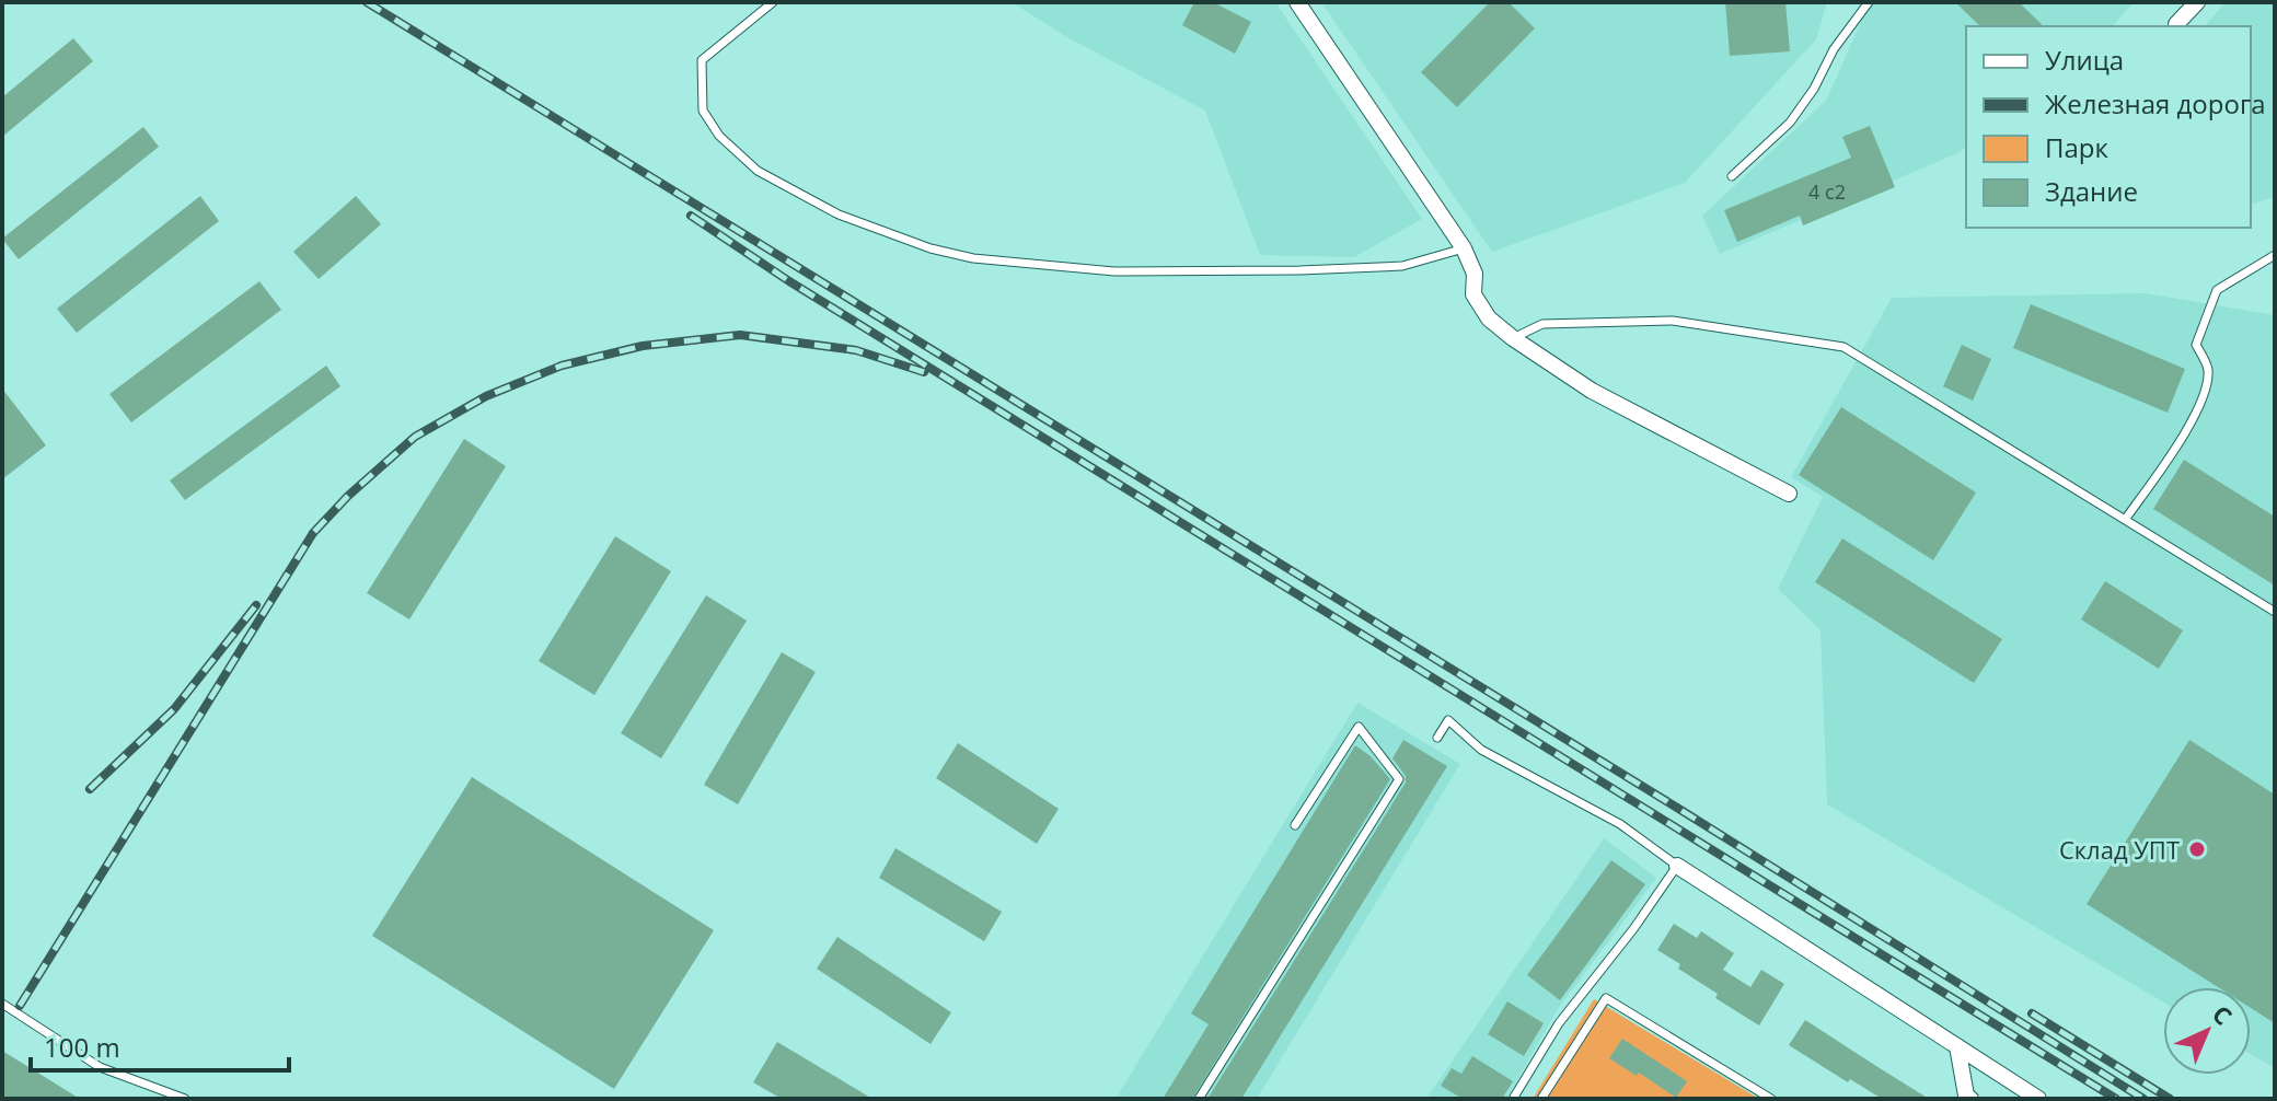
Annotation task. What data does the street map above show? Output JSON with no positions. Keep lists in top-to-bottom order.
{
  "places": ["Склад УПТ"],
  "house_numbers": ["4 с2"],
  "legend": [
    "Улица",
    "Железная дорога",
    "Парк",
    "Здание"
  ],
  "scale_bar": "100 m",
  "north": "top right"
}
